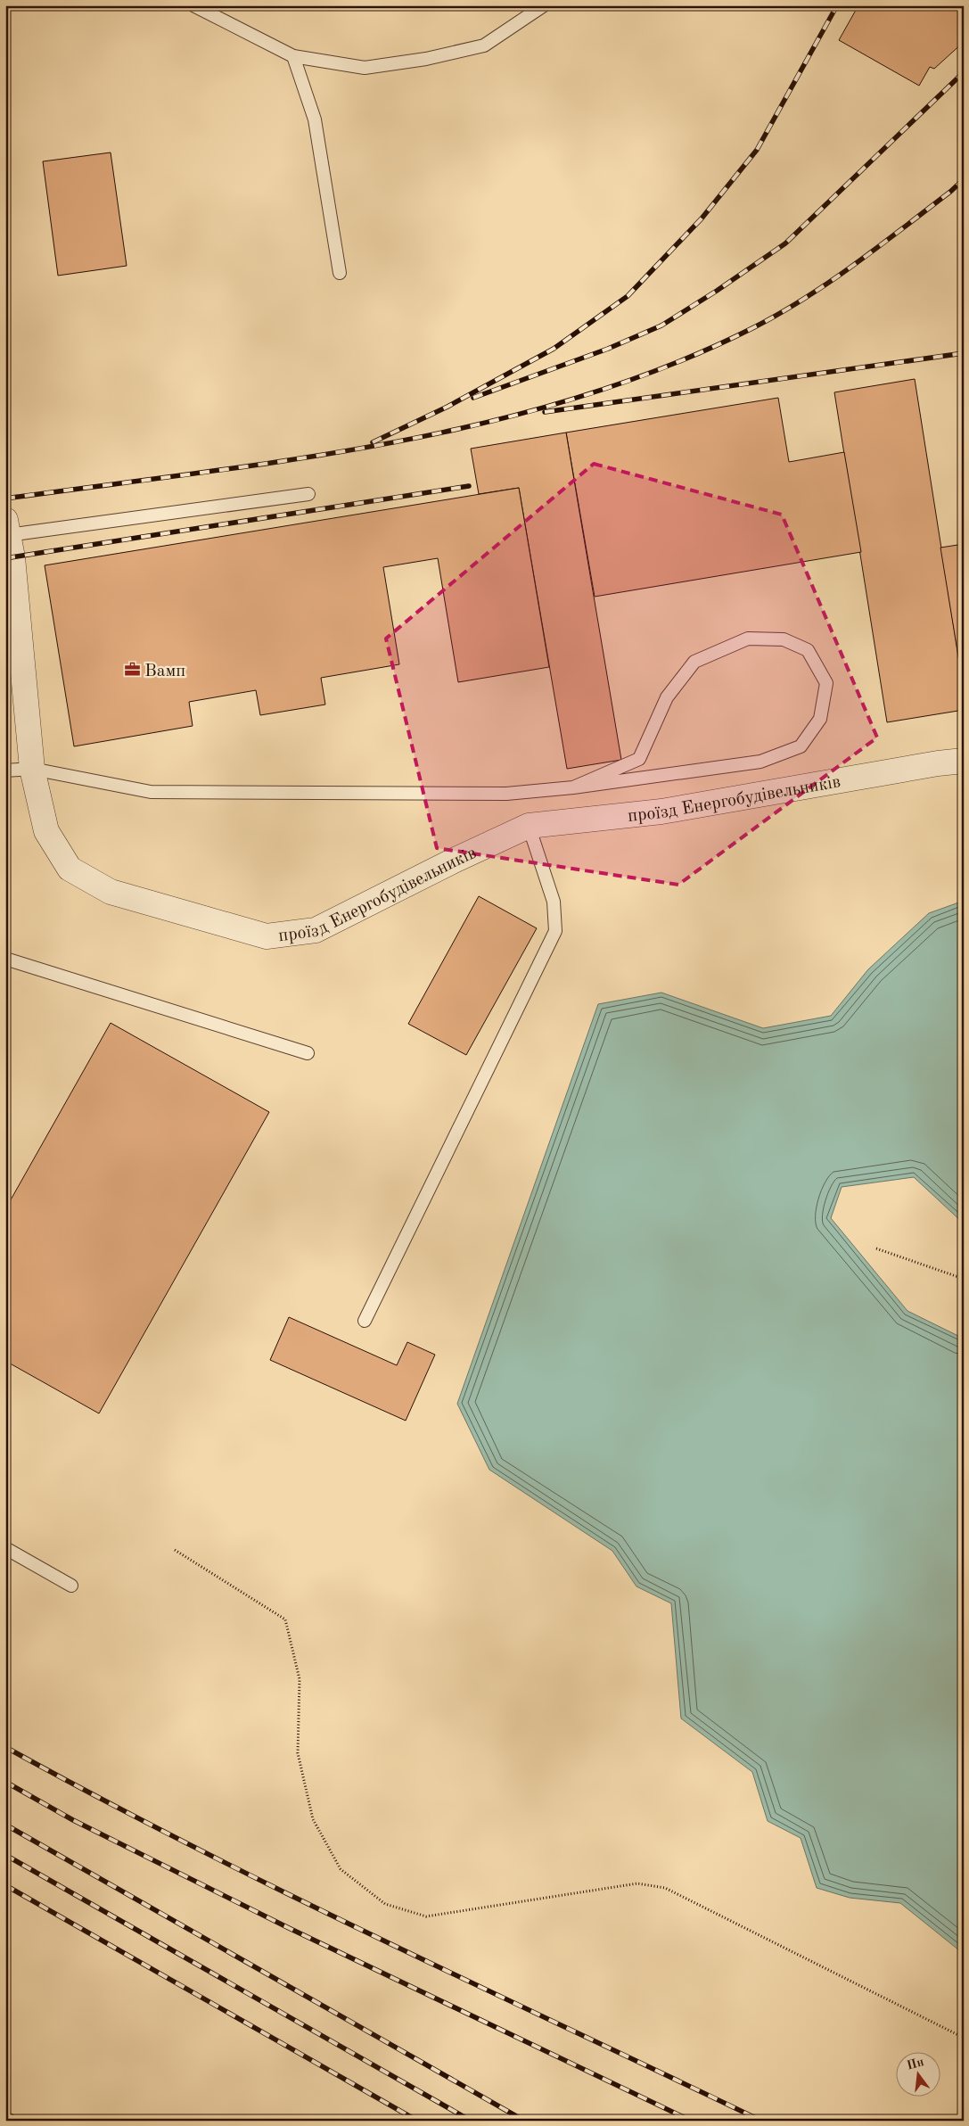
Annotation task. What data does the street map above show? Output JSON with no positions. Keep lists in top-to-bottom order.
{
  "streets": {
    "street": ["проїзд Енергобудівельників"]
  },
  "places": {
    "office": ["Вамп"]
  },
  "north": "top"
}
